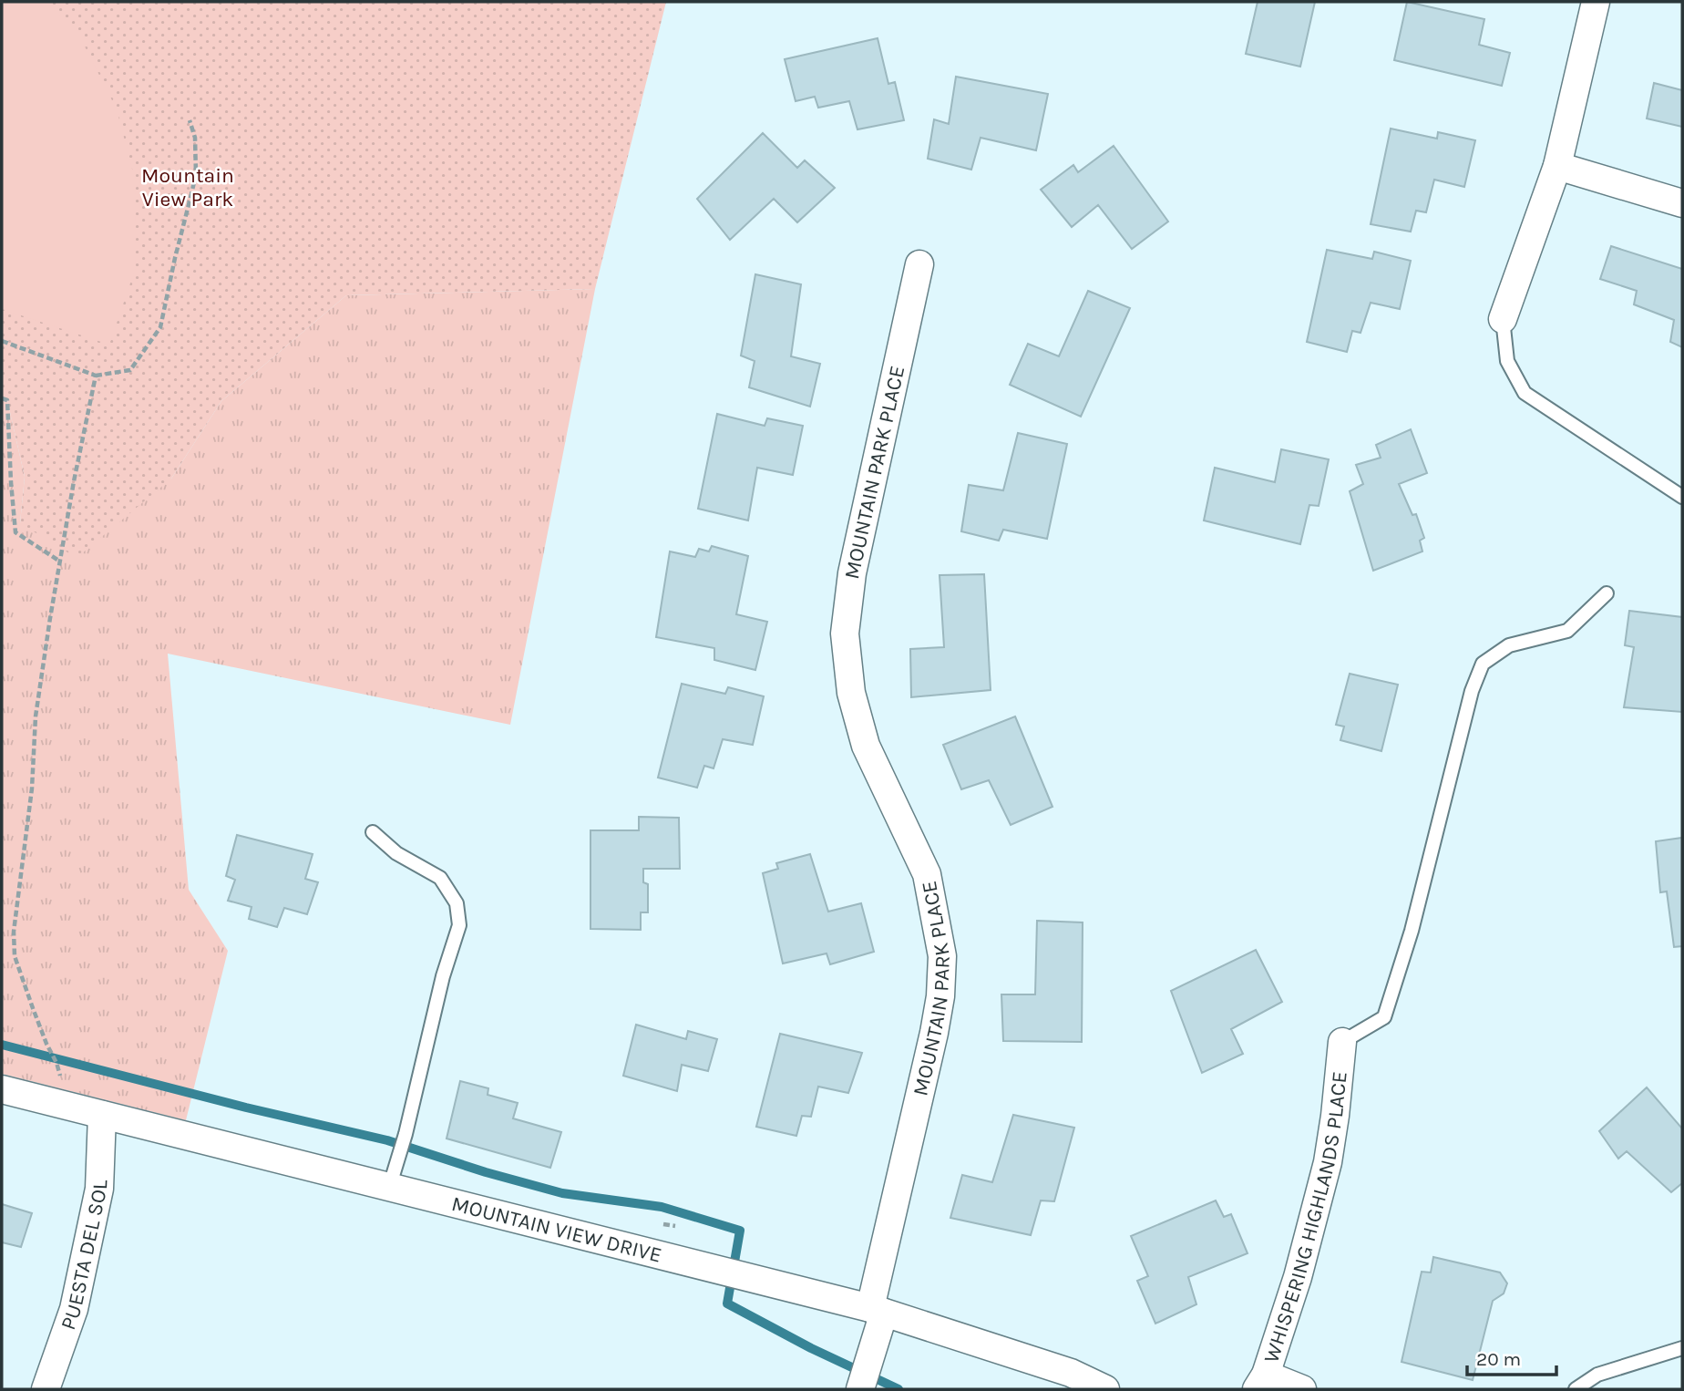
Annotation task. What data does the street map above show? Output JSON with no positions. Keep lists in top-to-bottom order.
{
  "streets": {
    "street": [
      "MOUNTAIN PARK PLACE",
      "WHISPERING HIGHLANDS PLACE",
      "MOUNTAIN VIEW DRIVE",
      "PUESTA DEL SOL"
    ]
  },
  "crossings": [
    ["MOUNTAIN PARK PLACE", "MOUNTAIN VIEW DRIVE"],
    ["MOUNTAIN VIEW DRIVE", "PUESTA DEL SOL"]
  ],
  "parks": ["Mountain View Park"],
  "scale_bar": "20 m"
}
